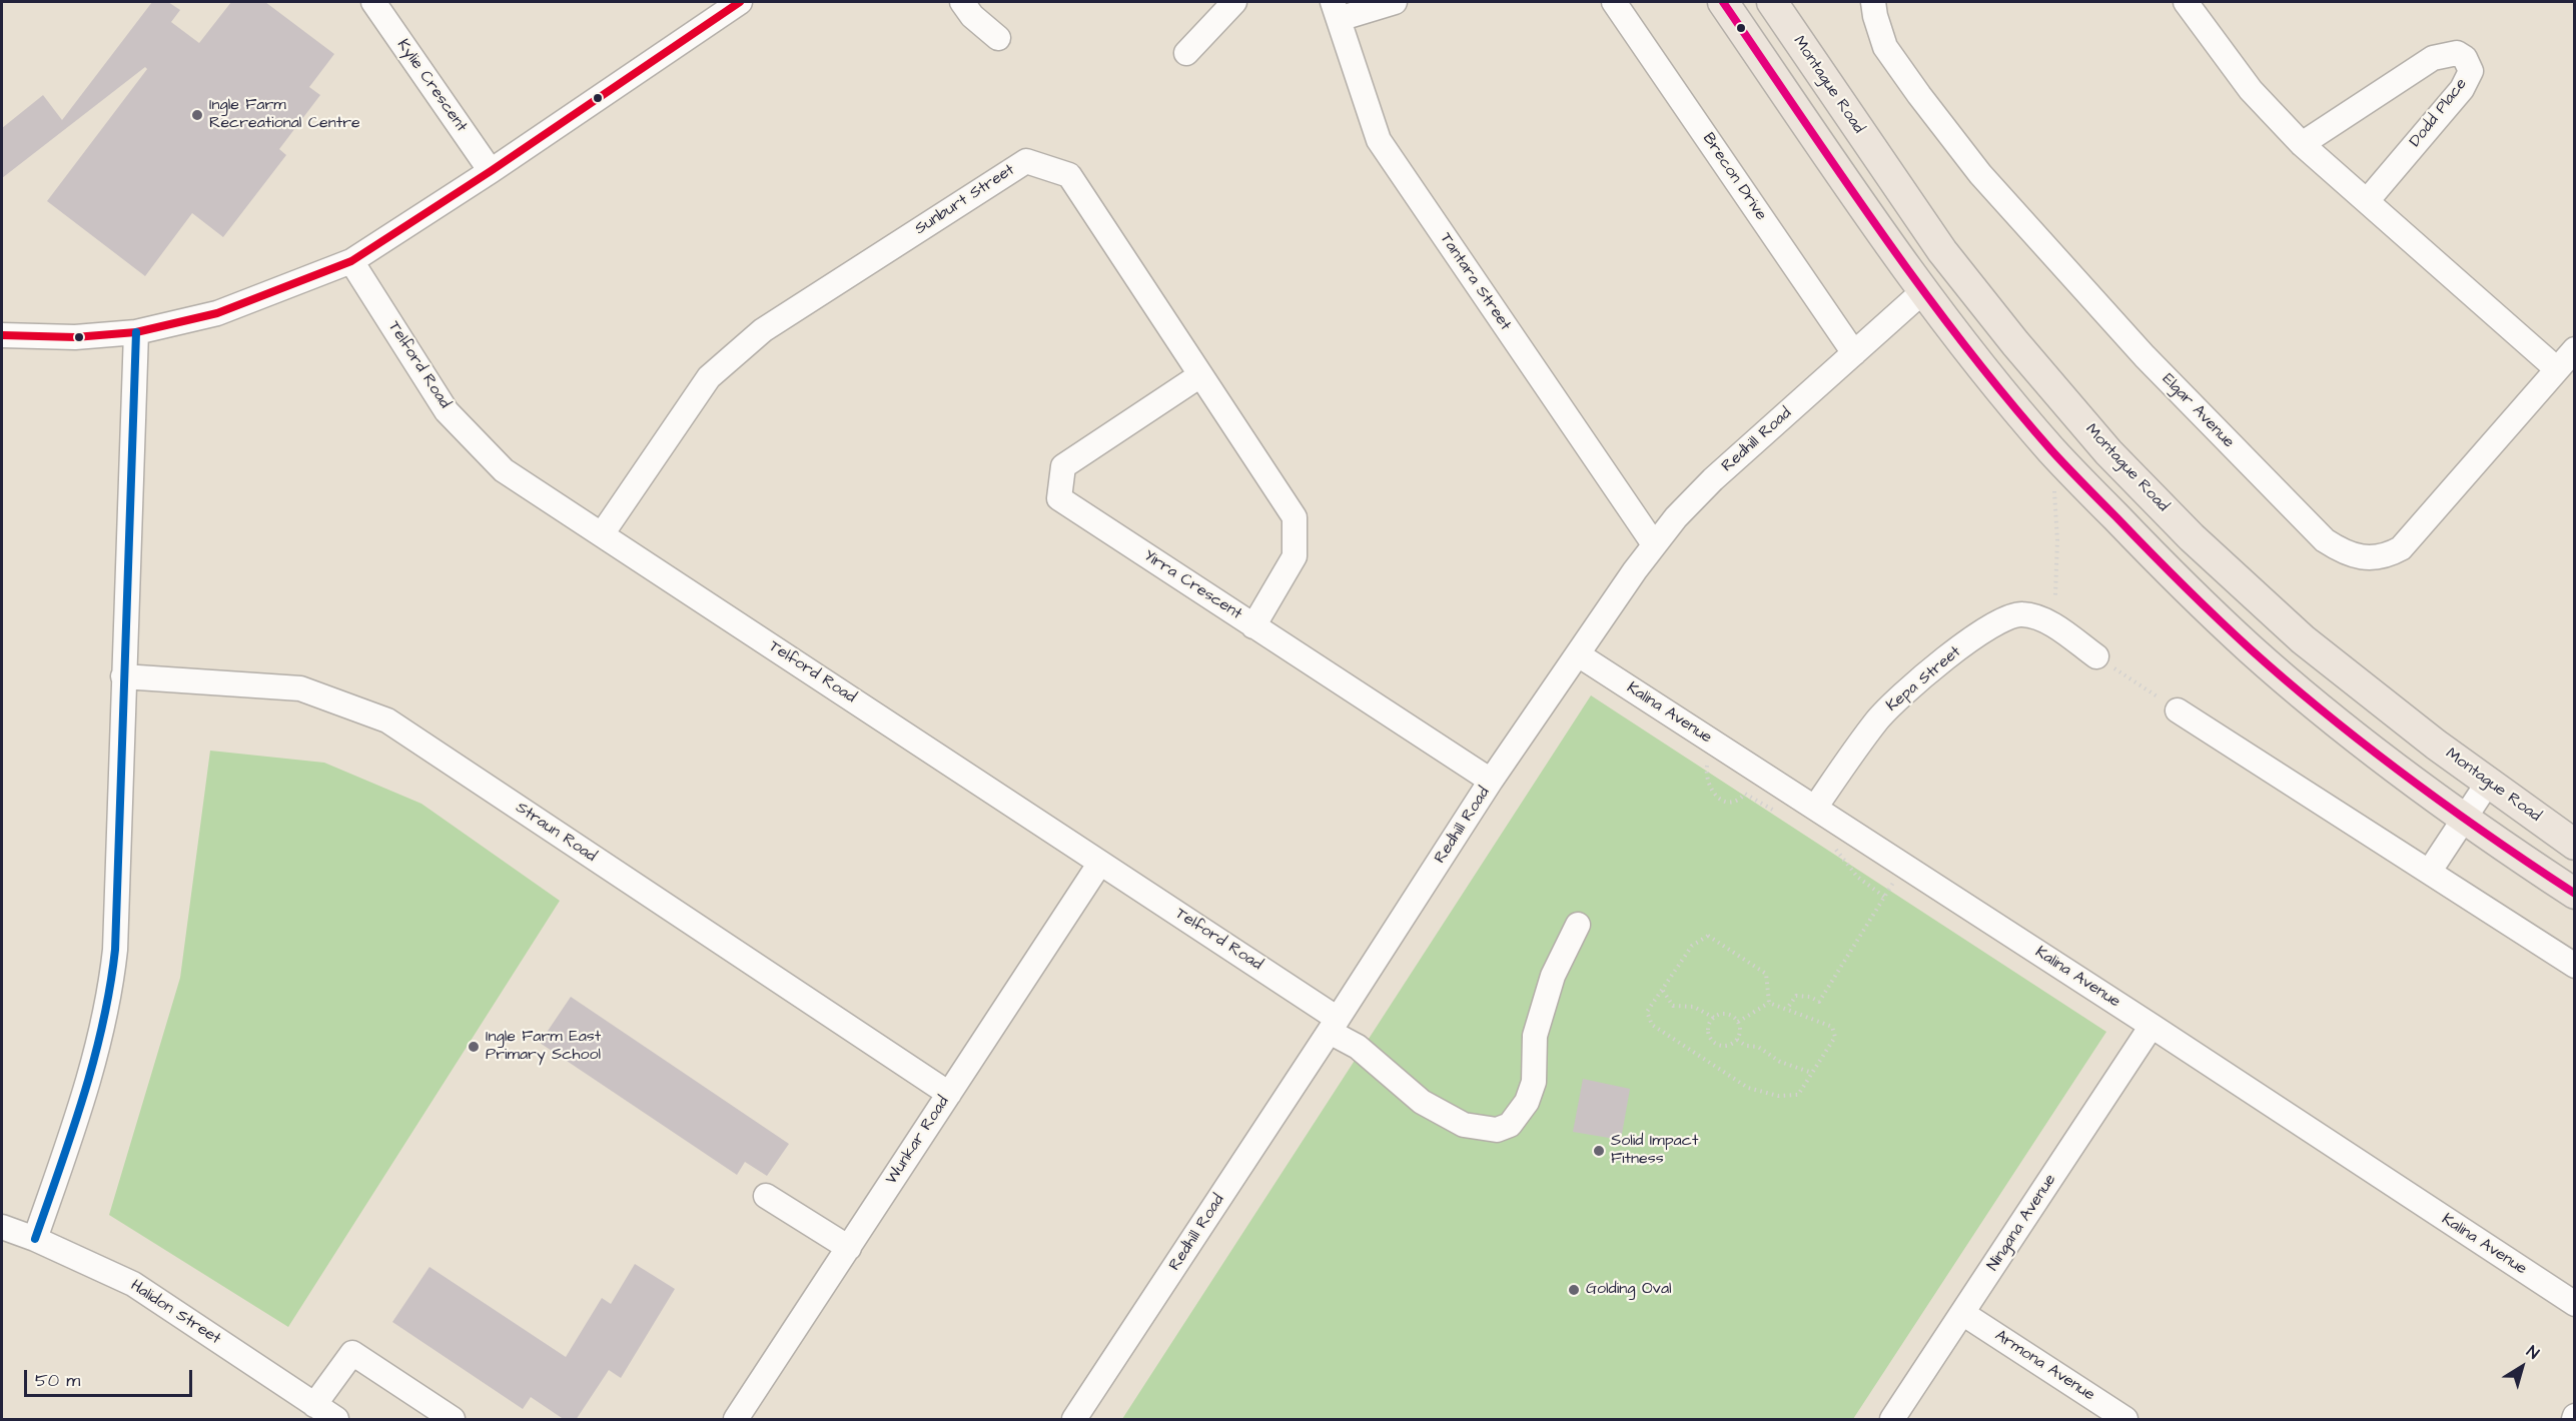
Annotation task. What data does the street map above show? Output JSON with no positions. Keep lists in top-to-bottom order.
{
  "streets": {
    "main road": ["Montague Road"],
    "street": [
      "Kylie Crescent",
      "Dodd Place",
      "Brecon Drive",
      "Sunburt Street",
      "Tantara Street",
      "Telford Road",
      "Elgar Avenue",
      "Redhill Road",
      "Yirra Crescent",
      "Kepa Street",
      "Kalina Avenue",
      "Straun Road",
      "Wunkar Road",
      "Ningana Avenue",
      "Halidon Street",
      "Armona Avenue"
    ]
  },
  "crossings": [
    ["Brecon Drive", "Redhill Road"],
    ["Sunburt Street", "Telford Road"],
    ["Sunburt Street", "Yirra Crescent"],
    ["Tantara Street", "Redhill Road"],
    ["Telford Road", "Redhill Road"],
    ["Telford Road", "Wunkar Road"],
    ["Redhill Road", "Yirra Crescent"],
    ["Redhill Road", "Kalina Avenue"],
    ["Kepa Street", "Kalina Avenue"],
    ["Kalina Avenue", "Ningana Avenue"],
    ["Straun Road", "Wunkar Road"],
    ["Ningana Avenue", "Armona Avenue"]
  ],
  "places": [
    "Ingle Farm Recreational Centre",
    "Ingle Farm East Primary School",
    "Solid Impact Fitness",
    "Golding Oval"
  ],
  "scale_bar": "50 m",
  "north": "top right"
}
